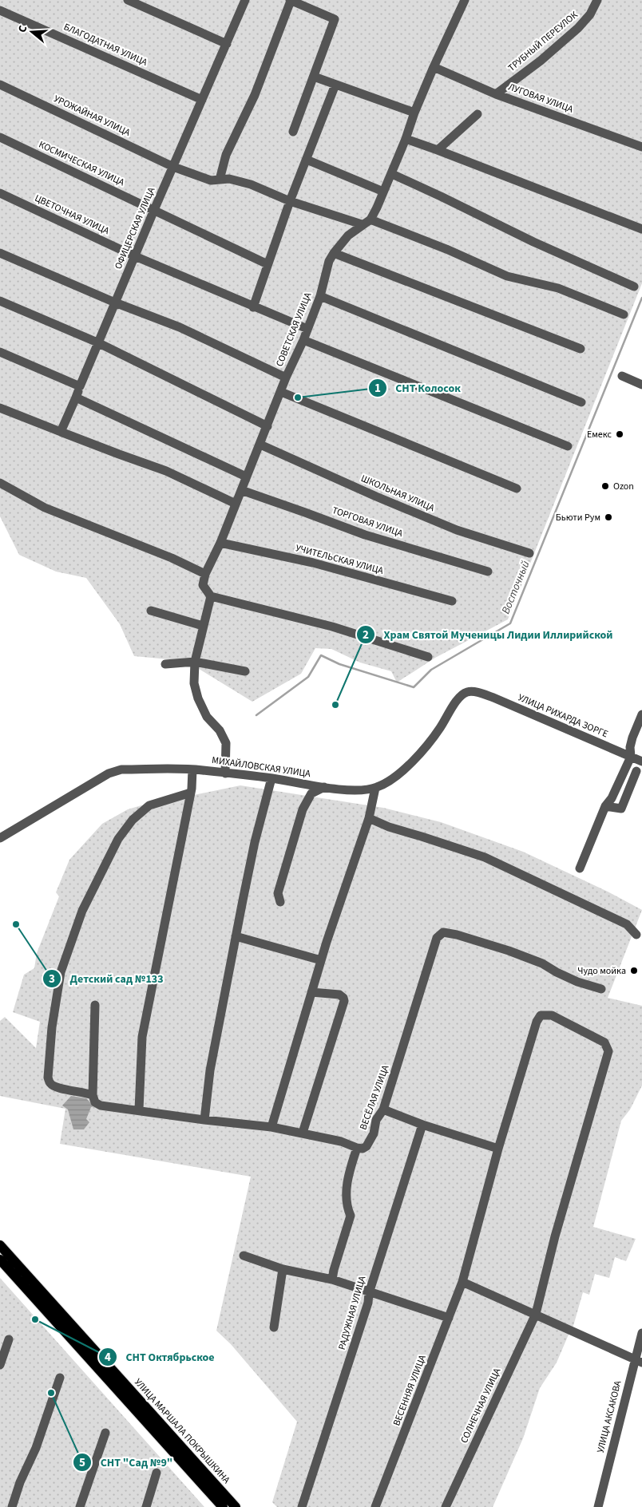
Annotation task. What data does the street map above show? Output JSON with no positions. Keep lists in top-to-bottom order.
{
  "streets": {
    "main road": ["УЛИЦА МАРШАЛА ПОКРЫШКИНА"],
    "street": [
      "ТРУБНЫЙ ПЕРЕУЛОК",
      "БЛАГОДАТНАЯ УЛИЦА",
      "ЛУГОВАЯ УЛИЦА",
      "УРОЖАЙНАЯ УЛИЦА",
      "КОСМИЧЕСКАЯ УЛИЦА",
      "ЦВЕТОЧНАЯ УЛИЦА",
      "ОФИЦЕРСКАЯ УЛИЦА",
      "СОВЕТСКАЯ УЛИЦА",
      "ШКОЛЬНАЯ УЛИЦА",
      "ТОРГОВАЯ УЛИЦА",
      "УЧИТЕЛЬСКАЯ УЛИЦА",
      "УЛИЦА РИХАРДА ЗОРГЕ",
      "МИХАЙЛОВСКАЯ УЛИЦА",
      "ВЕСЁЛАЯ УЛИЦА",
      "РАДУЖНАЯ УЛИЦА",
      "ВЕСЕННЯЯ УЛИЦА",
      "СОЛНЕЧНАЯ УЛИЦА",
      "УЛИЦА АКСАКОВА"
    ]
  },
  "crossings": [
    ["ТРУБНЫЙ ПЕРЕУЛОК", "ЛУГОВАЯ УЛИЦА"],
    ["БЛАГОДАТНАЯ УЛИЦА", "ОФИЦЕРСКАЯ УЛИЦА"],
    ["УРОЖАЙНАЯ УЛИЦА", "ОФИЦЕРСКАЯ УЛИЦА"],
    ["УРОЖАЙНАЯ УЛИЦА", "СОВЕТСКАЯ УЛИЦА"],
    ["КОСМИЧЕСКАЯ УЛИЦА", "ОФИЦЕРСКАЯ УЛИЦА"],
    ["ЦВЕТОЧНАЯ УЛИЦА", "ОФИЦЕРСКАЯ УЛИЦА"],
    ["ЦВЕТОЧНАЯ УЛИЦА", "СОВЕТСКАЯ УЛИЦА"],
    ["СОВЕТСКАЯ УЛИЦА", "ШКОЛЬНАЯ УЛИЦА"],
    ["СОВЕТСКАЯ УЛИЦА", "ТОРГОВАЯ УЛИЦА"],
    ["СОВЕТСКАЯ УЛИЦА", "УЧИТЕЛЬСКАЯ УЛИЦА"],
    ["УЛИЦА РИХАРДА ЗОРГЕ", "МИХАЙЛОВСКАЯ УЛИЦА"],
    ["ВЕСЕННЯЯ УЛИЦА", "СОЛНЕЧНАЯ УЛИЦА"]
  ],
  "water": ["Восточный"],
  "places": [
    "СНТ Колосок",
    "Емекс",
    "Ozon",
    "Бьюти Рум",
    "Храм Святой Мученицы Лидии Иллирийской",
    "Детский сад №133",
    "Чудо мойка",
    "СНТ Октябрьское",
    "СНТ \"Сад №9\""
  ],
  "north": "left"
}
